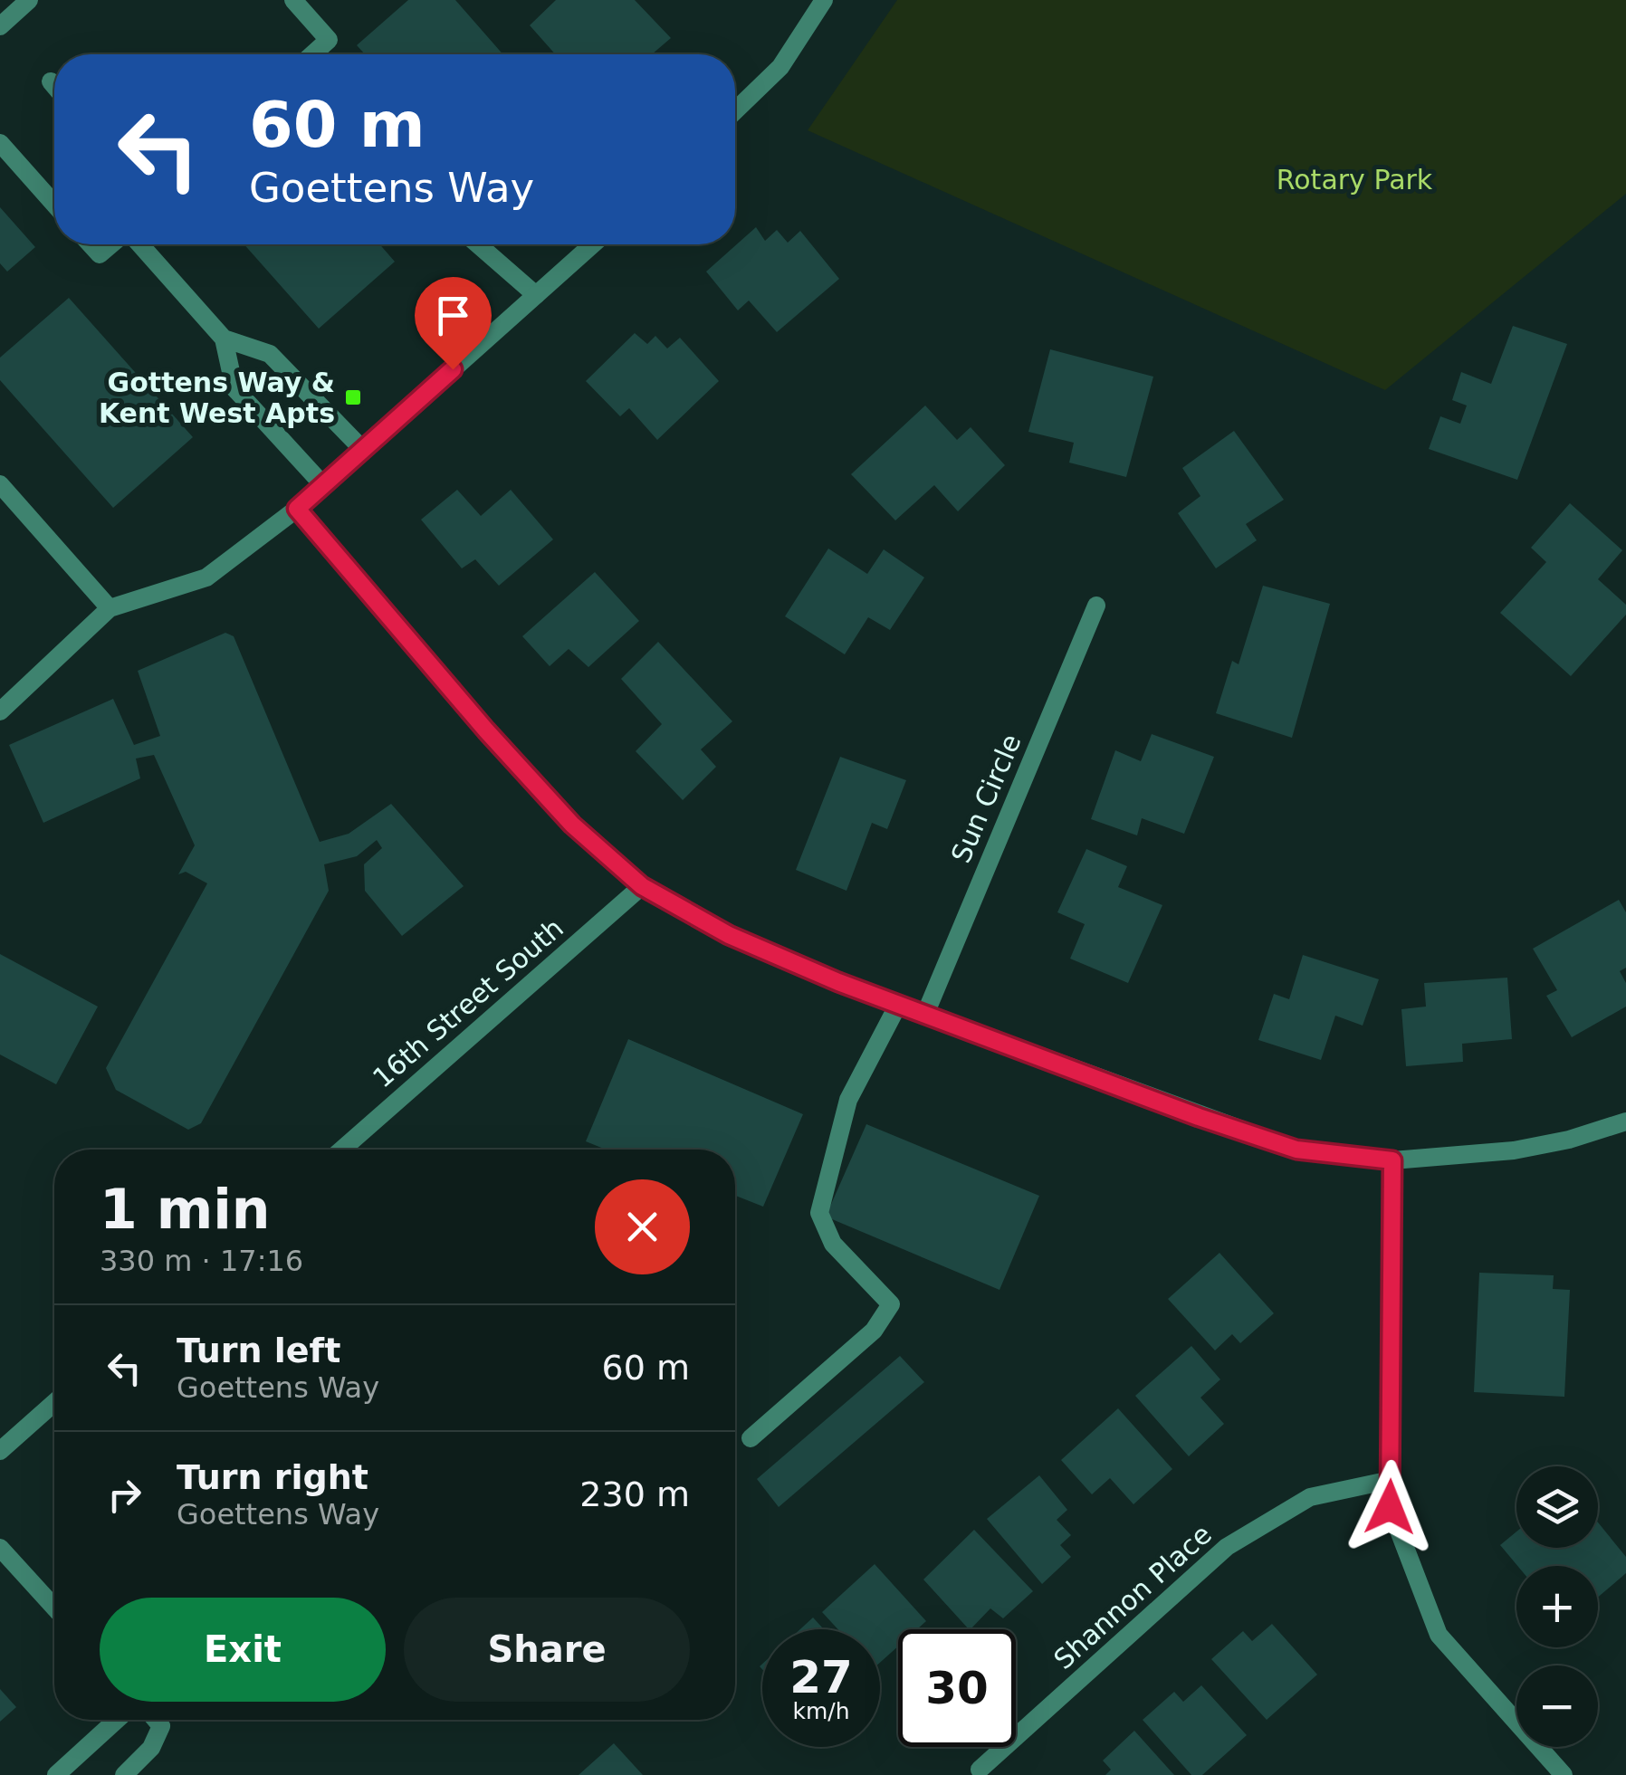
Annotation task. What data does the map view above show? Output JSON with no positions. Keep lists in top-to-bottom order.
{
  "streets": {
    "street": ["Sun Circle", "16th Street South", "Shannon Place"]
  },
  "parks": ["Rotary Park"],
  "places": {
    "transit": ["Gottens Way & Kent West Apts"]
  },
  "page": {
    "turn": ["60 m", "Goettens Way"],
    "heading": ["1 min", "330 m · 17:16"],
    "list": [
      {
        "name": "Turn left",
        "note": "Goettens Way",
        "value": "60 m"
      },
      {
        "name": "Turn right",
        "note": "Goettens Way",
        "value": "230 m"
      }
    ],
    "map_buttons": ["+", "−"],
    "buttons": ["Exit", "Share"],
    "speed": "27 km/h",
    "limit": "30"
  }
}
